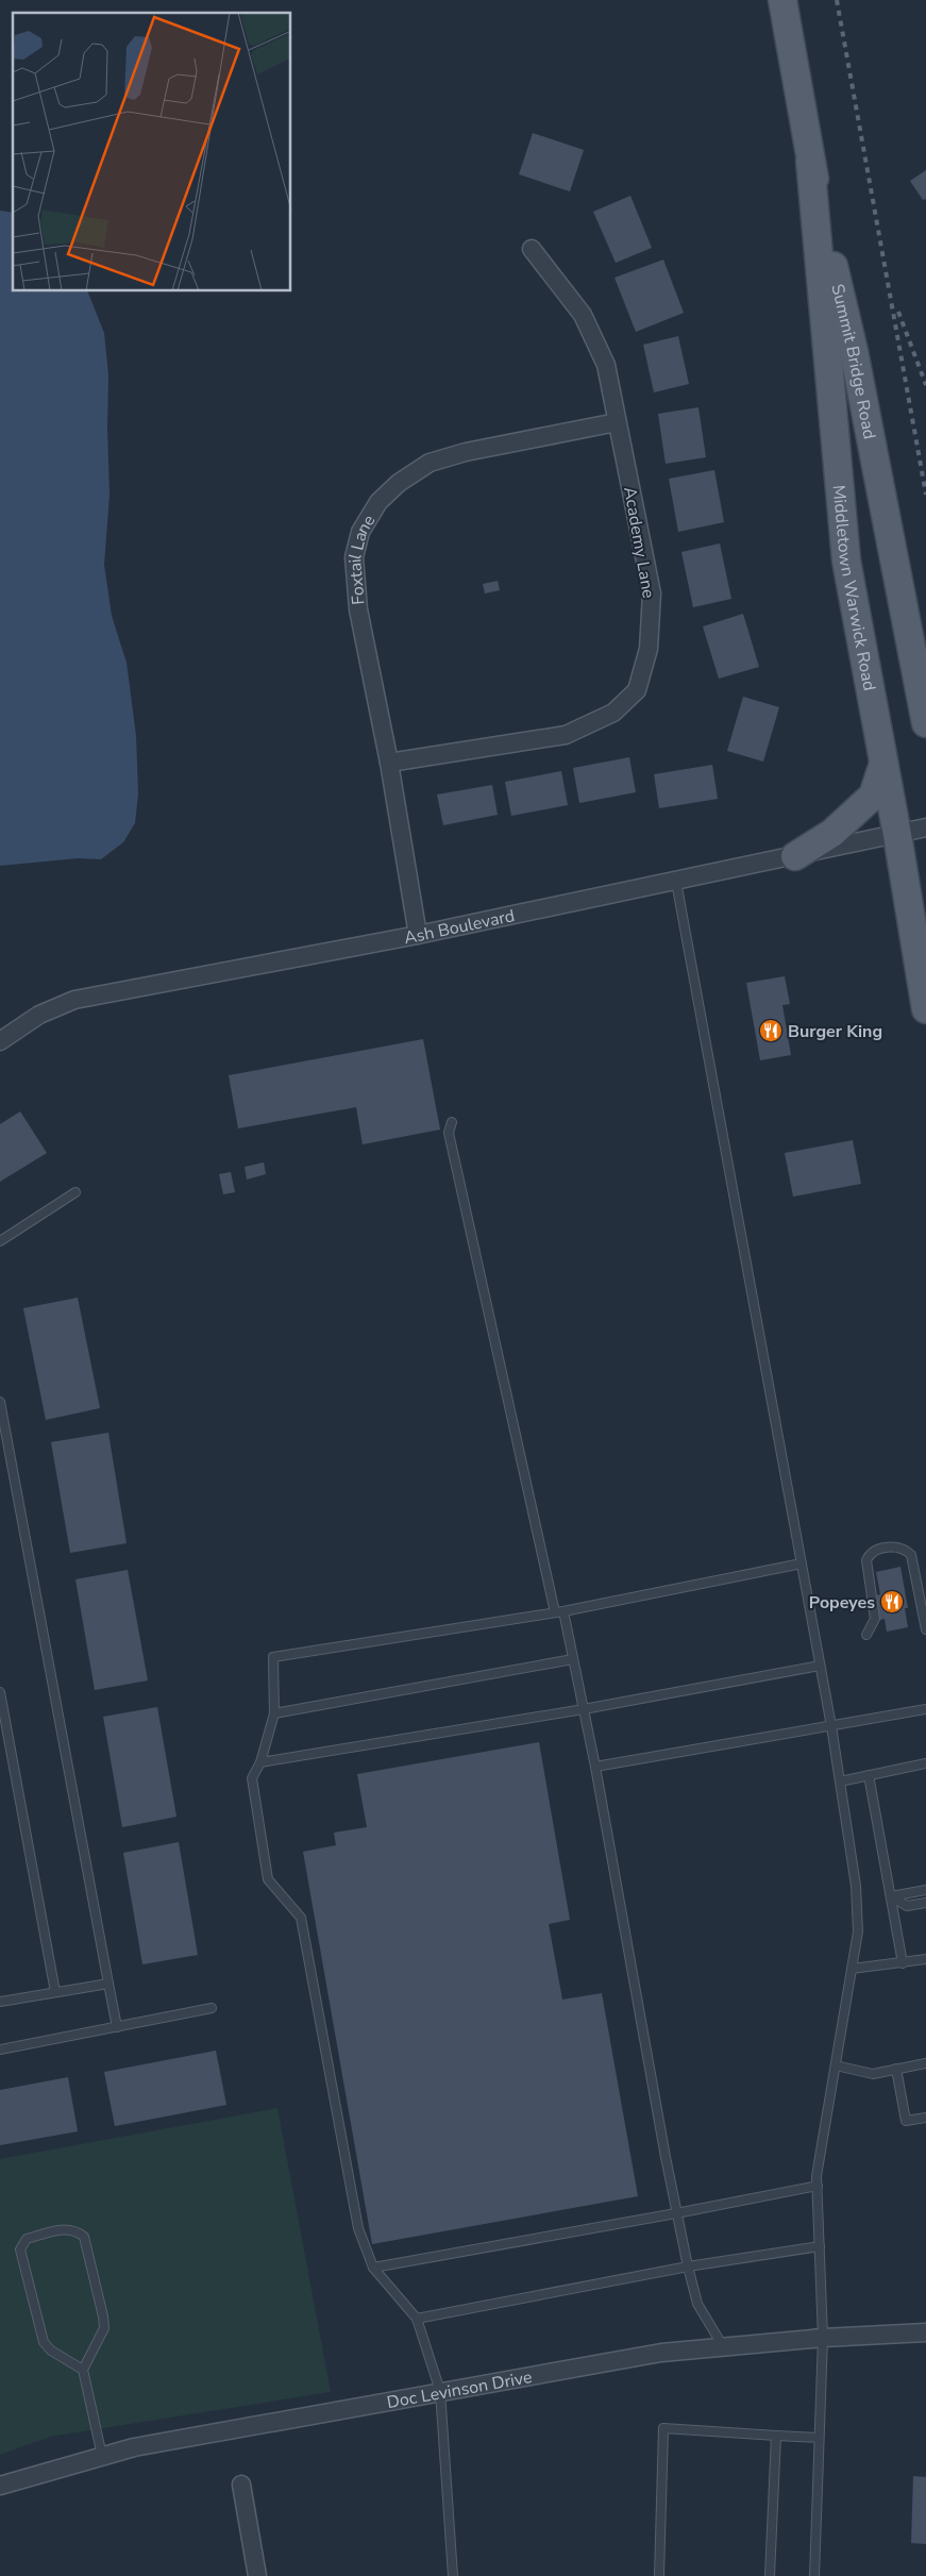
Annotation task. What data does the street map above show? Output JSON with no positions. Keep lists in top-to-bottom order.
{
  "streets": {
    "main road": ["Summit Bridge Road", "Middletown Warwick Road"],
    "street": [
      "Academy Lane",
      "Foxtail Lane",
      "Ash Boulevard",
      "Doc Levinson Drive"
    ]
  },
  "crossings": [
    ["Summit Bridge Road", "Middletown Warwick Road"],
    ["Academy Lane", "Foxtail Lane"],
    ["Foxtail Lane", "Ash Boulevard"],
    ["Middletown Warwick Road", "Ash Boulevard"]
  ],
  "places": {
    "restaurant": ["Burger King", "Popeyes"]
  }
}
